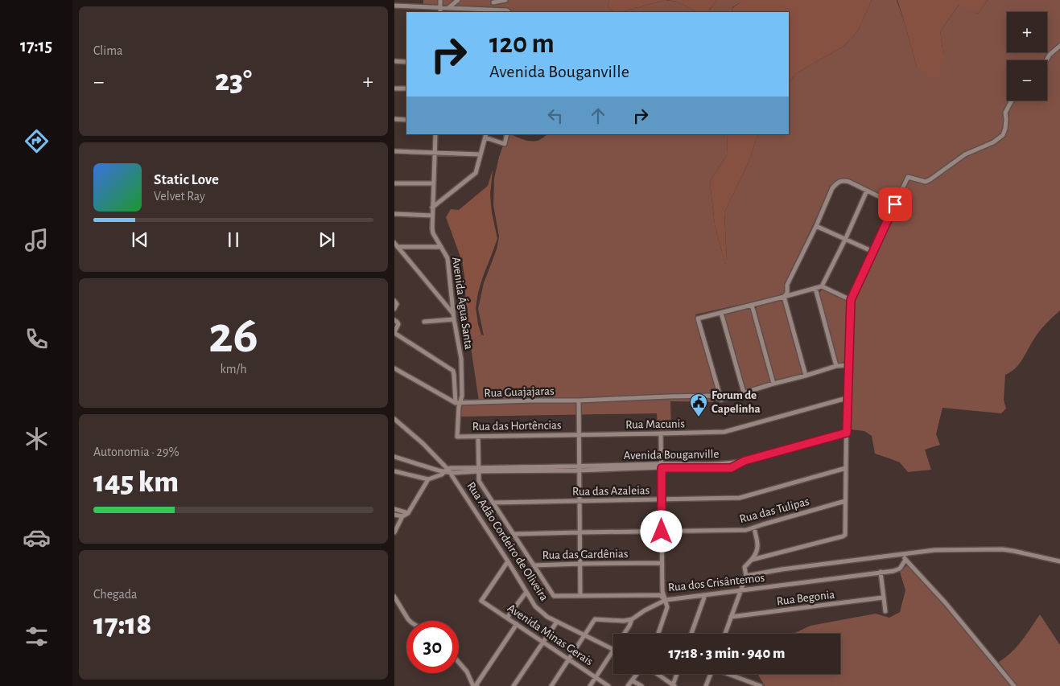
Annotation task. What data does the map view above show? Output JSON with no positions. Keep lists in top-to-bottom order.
{
  "streets": {
    "street": [
      "Avenida Água Santa",
      "Rua Guajajaras",
      "Rua Macunis",
      "Rua das Hortências",
      "Avenida Bouganville",
      "Rua das Azaleias",
      "Rua das Tulipas",
      "Rua Adão Cordeiro de Oliveira",
      "Rua das Gardênias",
      "Rua dos Crisântemos",
      "Rua Begonia",
      "Avenida Minas Gerais"
    ]
  },
  "crossings": [
    ["Avenida Água Santa", "Rua Guajajaras"],
    ["Avenida Água Santa", "Rua das Hortências"],
    ["Rua Guajajaras", "Rua das Hortências"],
    ["Rua Macunis", "Rua das Hortências"],
    ["Rua das Hortências", "Rua dos Crisântemos"],
    ["Avenida Bouganville", "Rua Adão Cordeiro de Oliveira"],
    ["Avenida Bouganville", "Rua dos Crisântemos"],
    ["Rua das Azaleias", "Rua dos Crisântemos"],
    ["Rua das Tulipas", "Rua dos Crisântemos"],
    ["Rua Adão Cordeiro de Oliveira", "Avenida Minas Gerais"],
    ["Rua das Gardênias", "Rua dos Crisântemos"]
  ],
  "places": {
    "public building": ["Forum de Capelinha"]
  },
  "page": {
    "tabs": "17:15",
    "tile": [
      "Clima",
      ["26", "km/h"],
      ["Autonomia · 29%", "145 km"],
      ["Chegada", "17:18"]
    ],
    "map_buttons": ["+", "−"],
    "turn": ["120 m", "Avenida Bouganville"],
    "heat": ["−", "23°", "+"],
    "song": ["Static Love", "Velvet Ray"],
    "limit": "30",
    "trip": "17:18 · 3 min · 940 m"
  }
}
